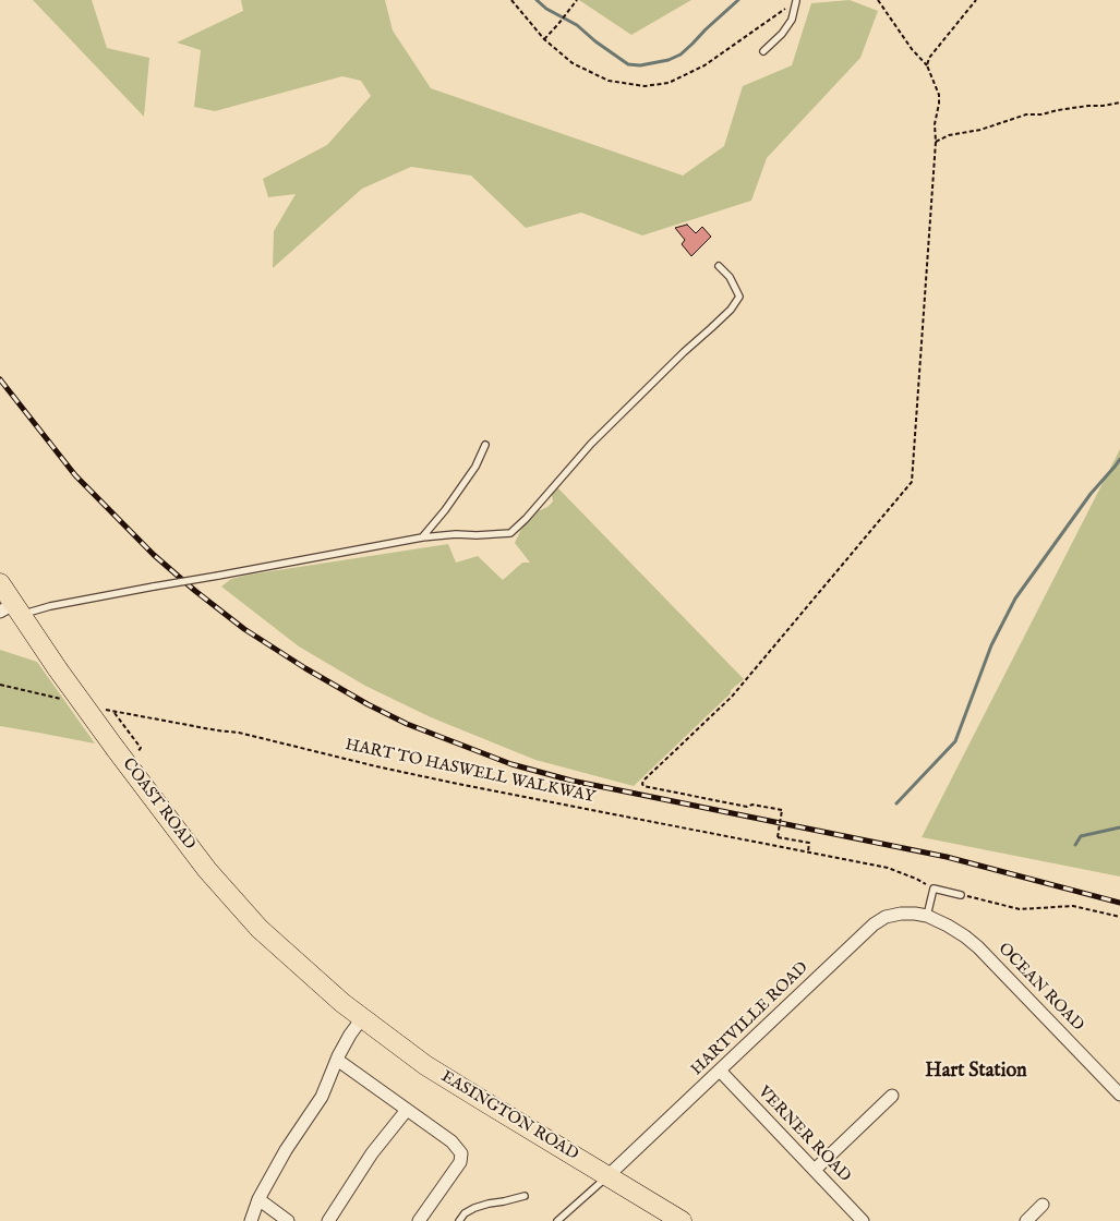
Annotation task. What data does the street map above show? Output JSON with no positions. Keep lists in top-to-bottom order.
{
  "streets": {
    "main road": ["COAST ROAD", "EASINGTON ROAD"],
    "street": ["OCEAN ROAD", "HARTVILLE ROAD", "VERNER ROAD"],
    "path": ["HART TO HASWELL WALKWAY"]
  },
  "crossings": [
    ["COAST ROAD", "EASINGTON ROAD"],
    ["OCEAN ROAD", "HARTVILLE ROAD"],
    ["HARTVILLE ROAD", "EASINGTON ROAD"],
    ["HARTVILLE ROAD", "VERNER ROAD"]
  ],
  "districts": ["Hart Station"]
}
